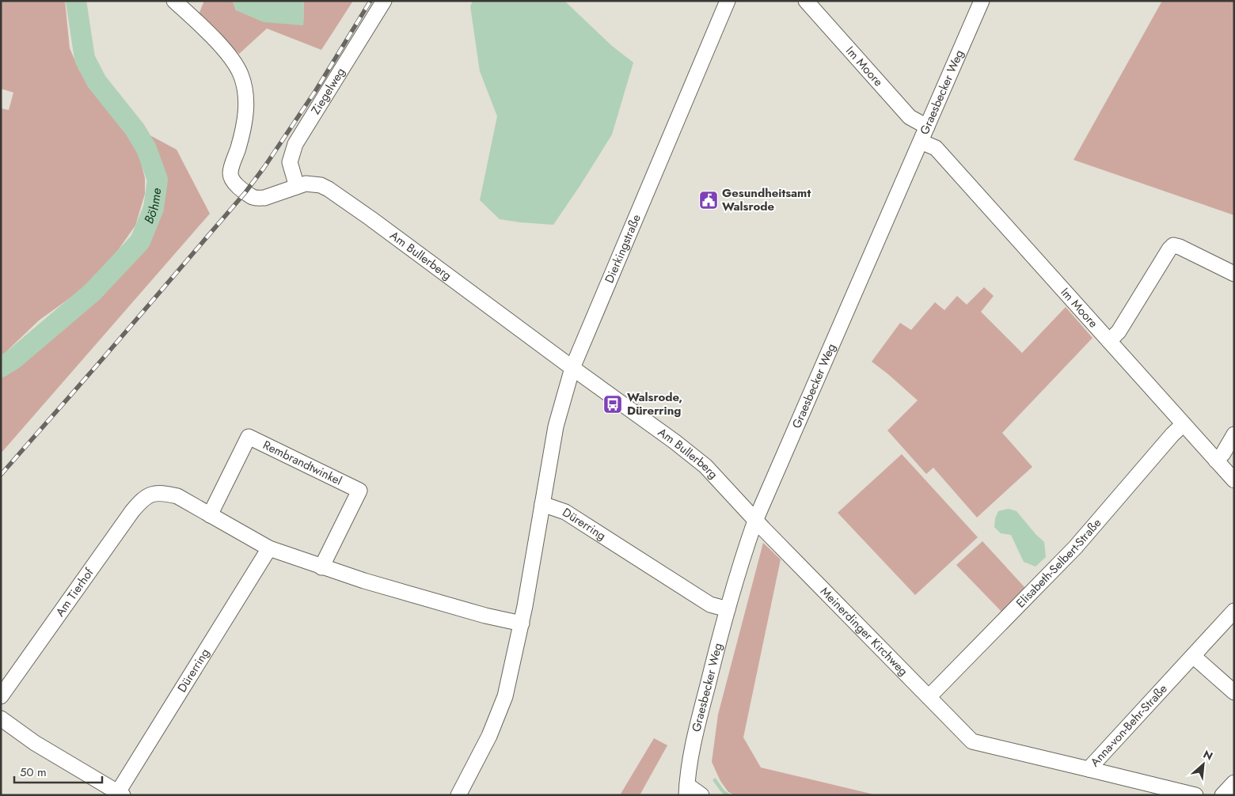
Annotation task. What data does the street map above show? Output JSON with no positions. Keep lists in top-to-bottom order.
{
  "streets": {
    "street": [
      "Im Moore",
      "Ziegelweg",
      "Graesbecker Weg",
      "Dierkingstraße",
      "Am Bullerberg",
      "Rembrandtwinkel",
      "Dürerring",
      "Elisabeth-Selbert-Straße",
      "Am Tierhof",
      "Meinerdinger Kirchweg",
      "Anna-von-Behr-Straße"
    ]
  },
  "crossings": [
    ["Im Moore", "Graesbecker Weg"],
    ["Im Moore", "Elisabeth-Selbert-Straße"],
    ["Ziegelweg", "Am Bullerberg"],
    ["Graesbecker Weg", "Am Bullerberg"],
    ["Graesbecker Weg", "Dürerring"],
    ["Graesbecker Weg", "Meinerdinger Kirchweg"],
    ["Dierkingstraße", "Am Bullerberg"],
    ["Dierkingstraße", "Dürerring"],
    ["Am Bullerberg", "Meinerdinger Kirchweg"],
    ["Rembrandtwinkel", "Am Tierhof"],
    ["Elisabeth-Selbert-Straße", "Meinerdinger Kirchweg"],
    ["Meinerdinger Kirchweg", "Anna-von-Behr-Straße"]
  ],
  "water": ["Böhme"],
  "places": {
    "public building": ["Gesundheitsamt Walsrode"],
    "bus stop": ["Walsrode, Dürerring"]
  },
  "scale_bar": "50 m",
  "north": "top right"
}
